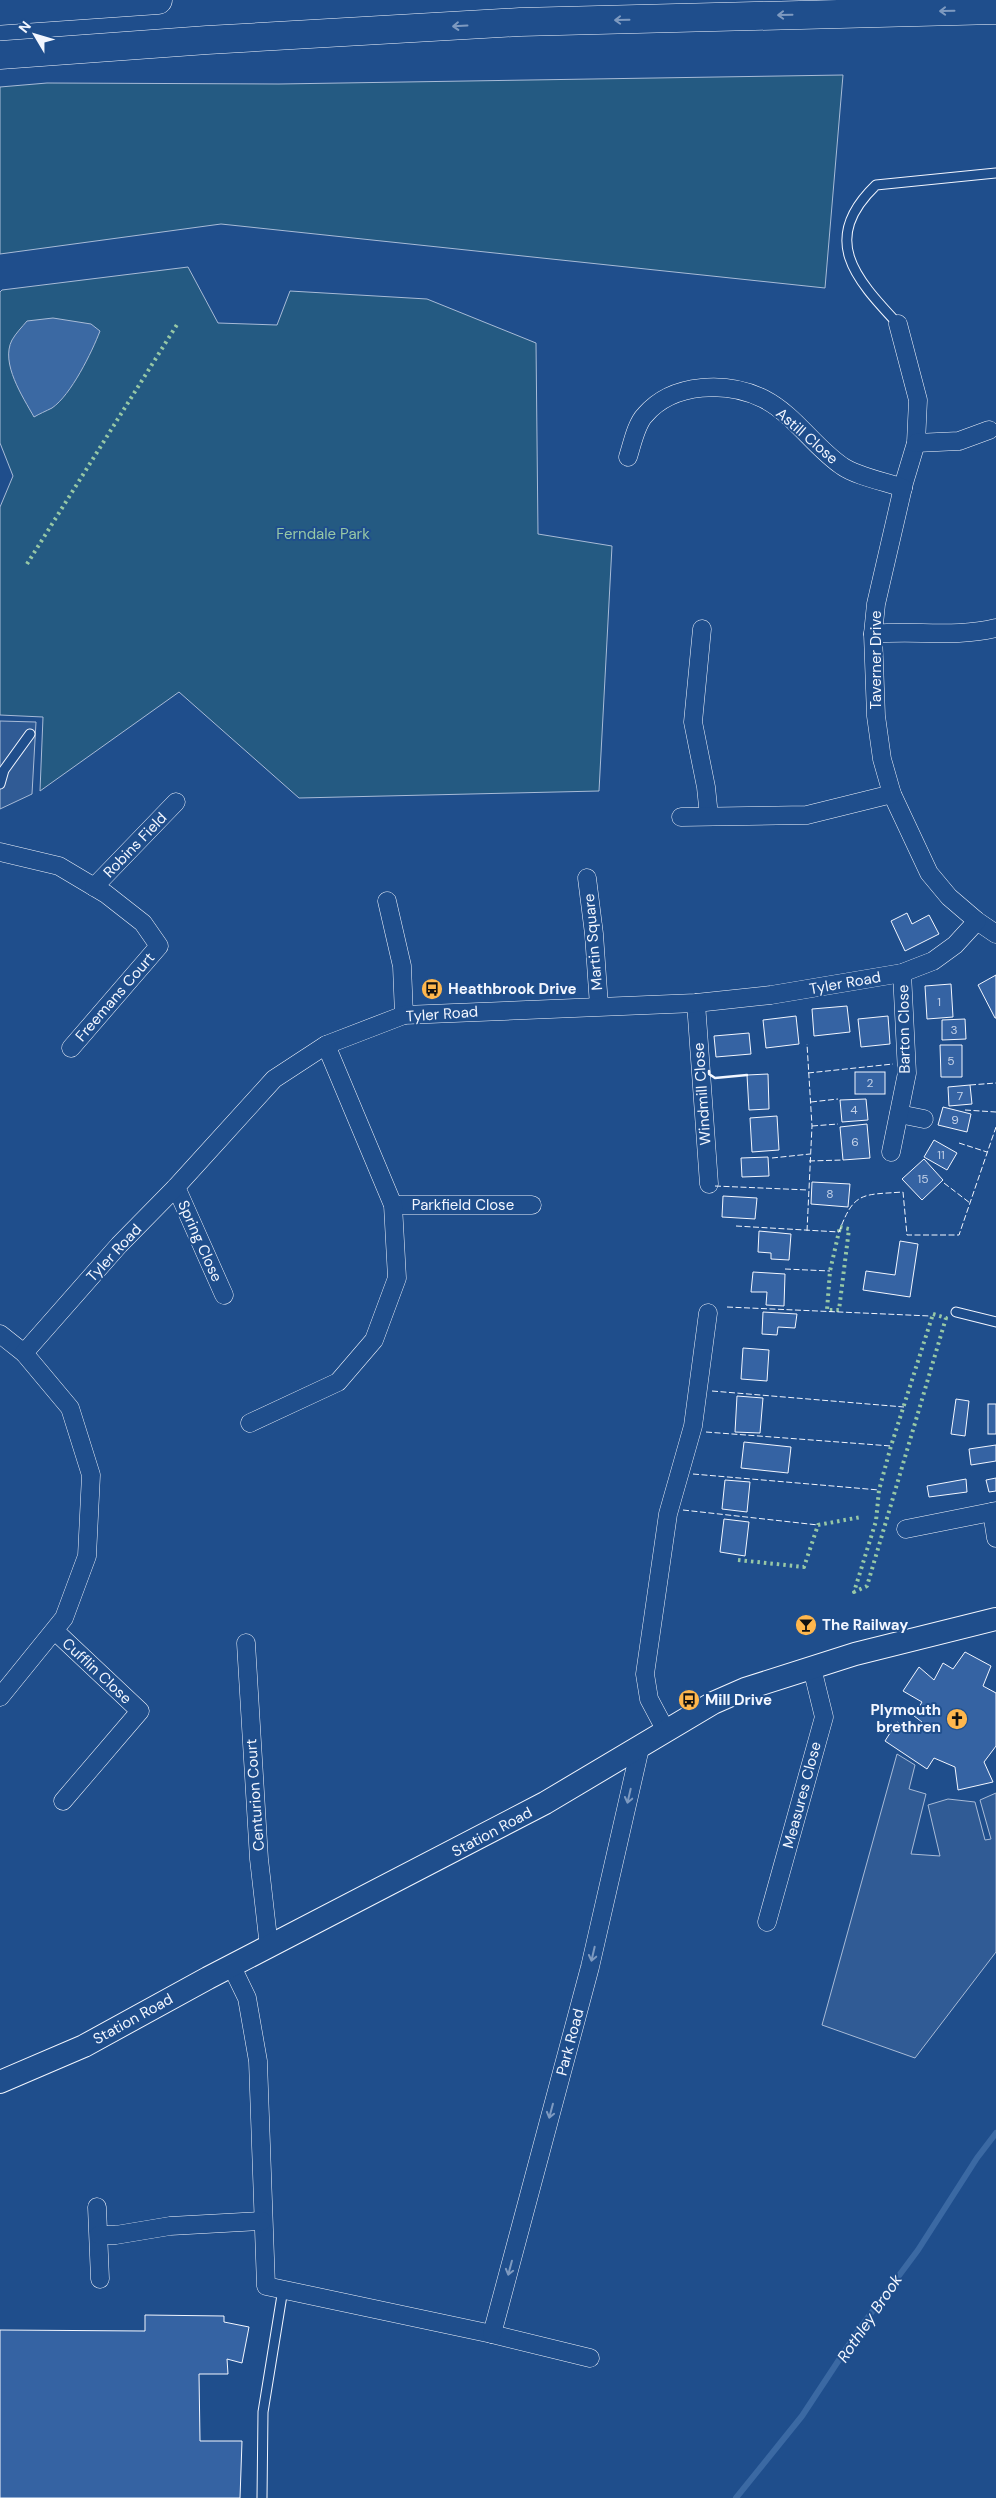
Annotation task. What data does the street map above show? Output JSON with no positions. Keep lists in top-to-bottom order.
{
  "streets": {
    "street": [
      "Astill Close",
      "Taverner Drive",
      "Robins Field",
      "Martin Square",
      "Tyler Road",
      "Freemans Court",
      "Barton Close",
      "Windmill Close",
      "Parkfield Close",
      "Spring Close",
      "Cufflin Close",
      "Centurion Court",
      "Measures Close",
      "Station Road",
      "Park Road"
    ]
  },
  "crossings": [
    ["Astill Close", "Taverner Drive"],
    ["Taverner Drive", "Tyler Road"],
    ["Robins Field", "Freemans Court"],
    ["Martin Square", "Tyler Road"],
    ["Tyler Road", "Barton Close"],
    ["Tyler Road", "Windmill Close"],
    ["Tyler Road", "Spring Close"],
    ["Centurion Court", "Station Road"],
    ["Measures Close", "Station Road"],
    ["Station Road", "Park Road"]
  ],
  "one_way": ["Park Road"],
  "water": ["Rothley Brook"],
  "parks": ["Ferndale Park"],
  "places": {
    "bus stop": ["Heathbrook Drive", "Mill Drive"],
    "bar": ["The Railway"],
    "church": ["Plymouth brethren"]
  },
  "house_numbers": [
    "1",
    "3",
    "5",
    "2",
    "7",
    "4",
    "9",
    "6",
    "11",
    "15",
    "8"
  ],
  "north": "top left"
}
